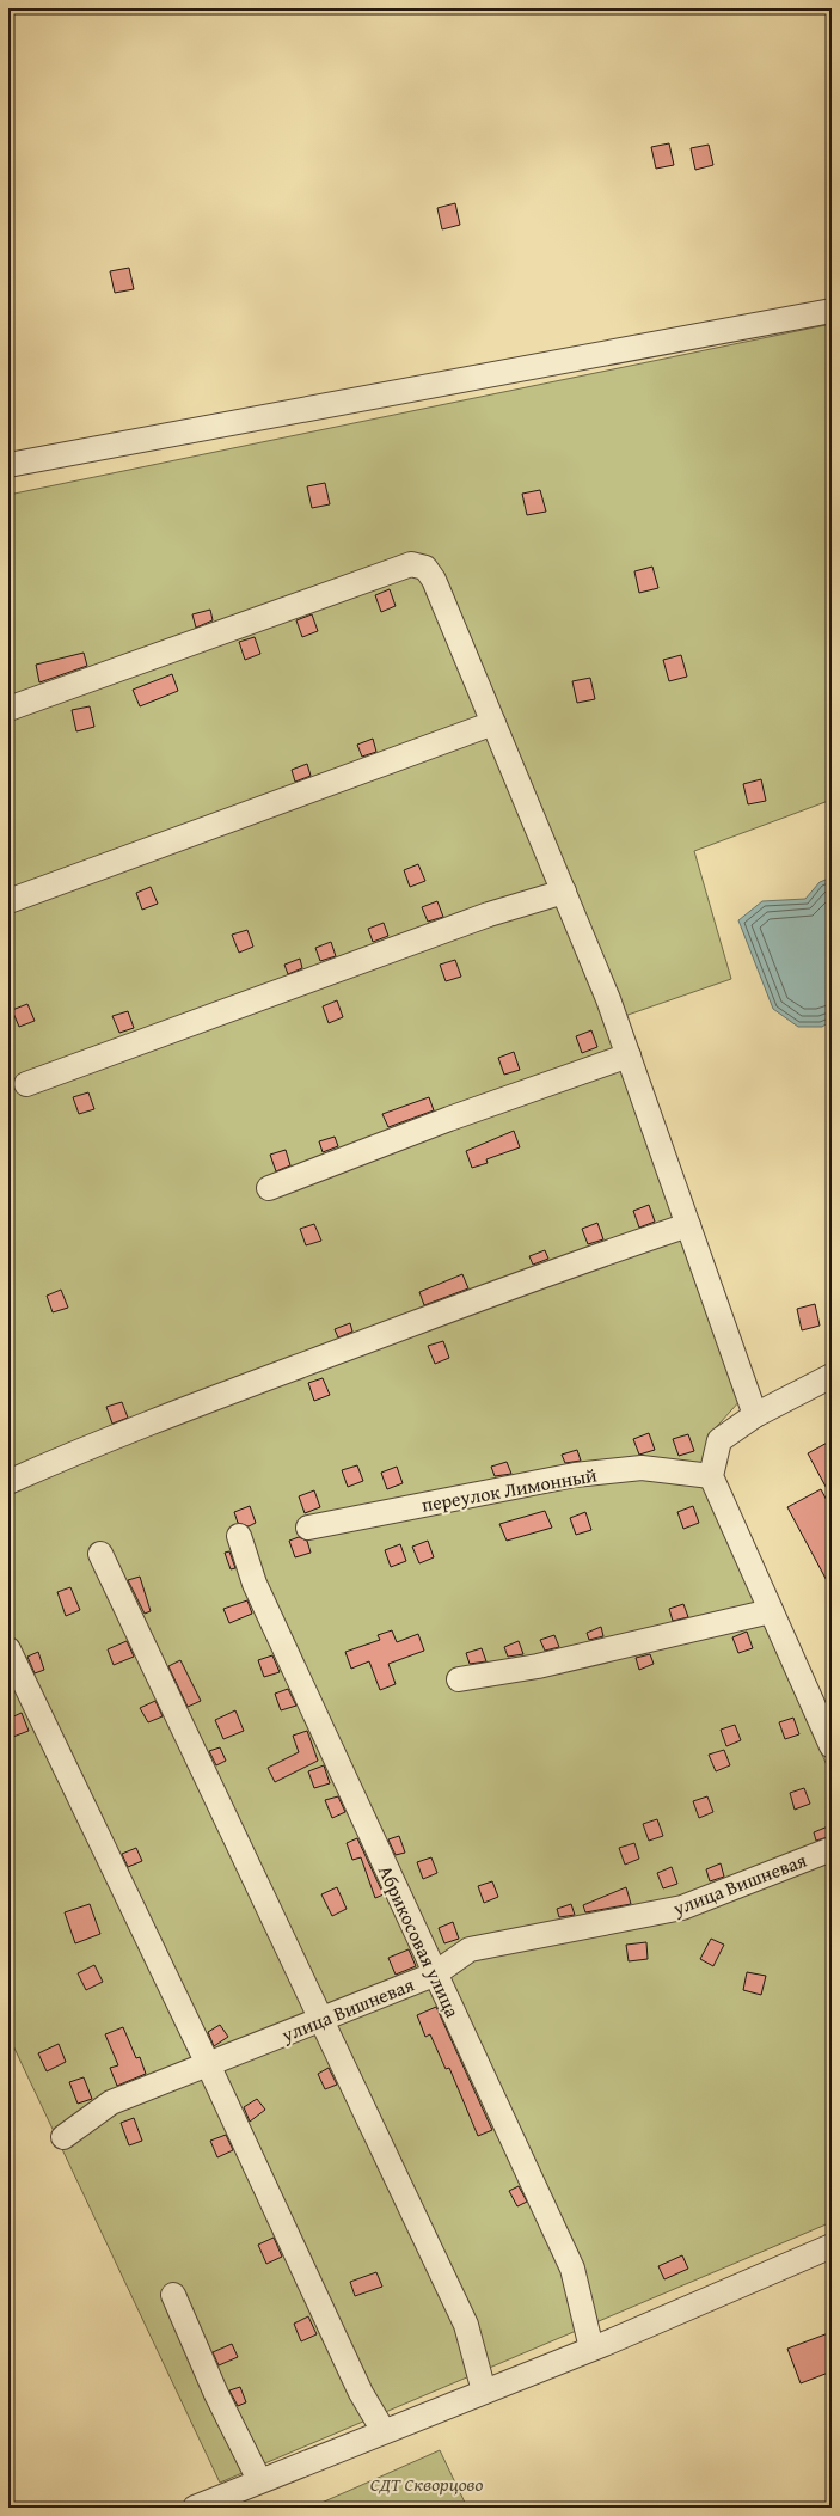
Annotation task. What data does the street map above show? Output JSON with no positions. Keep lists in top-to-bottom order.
{
  "streets": {
    "street": ["переулок Лимонный", "улица Вишневая", "Абрикосовая улица"]
  },
  "crossings": [
    ["улица Вишневая", "Абрикосовая улица"]
  ],
  "parks": ["СДТ Скворцово"]
}
